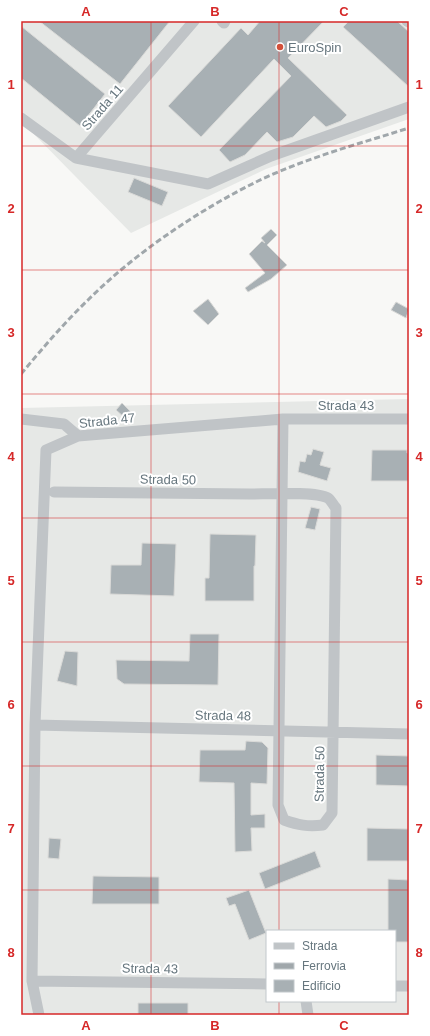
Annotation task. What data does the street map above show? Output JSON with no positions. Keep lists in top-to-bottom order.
{
  "streets": {
    "street": [
      "Strada 11",
      "Strada 43",
      "Strada 47",
      "Strada 50",
      "Strada 48"
    ]
  },
  "crossings": [
    ["Strada 43", "Strada 47"],
    ["Strada 43", "Strada 50"],
    ["Strada 47", "Strada 50"],
    ["Strada 47", "Strada 48"],
    ["Strada 50", "Strada 48"]
  ],
  "places": ["EuroSpin"],
  "legend": ["Strada", "Ferrovia", "Edificio"],
  "grid": {
    "columns": ["A", "B", "C"],
    "rows": [
      "1",
      "2",
      "3",
      "4",
      "5",
      "6",
      "7",
      "8"
    ]
  }
}
